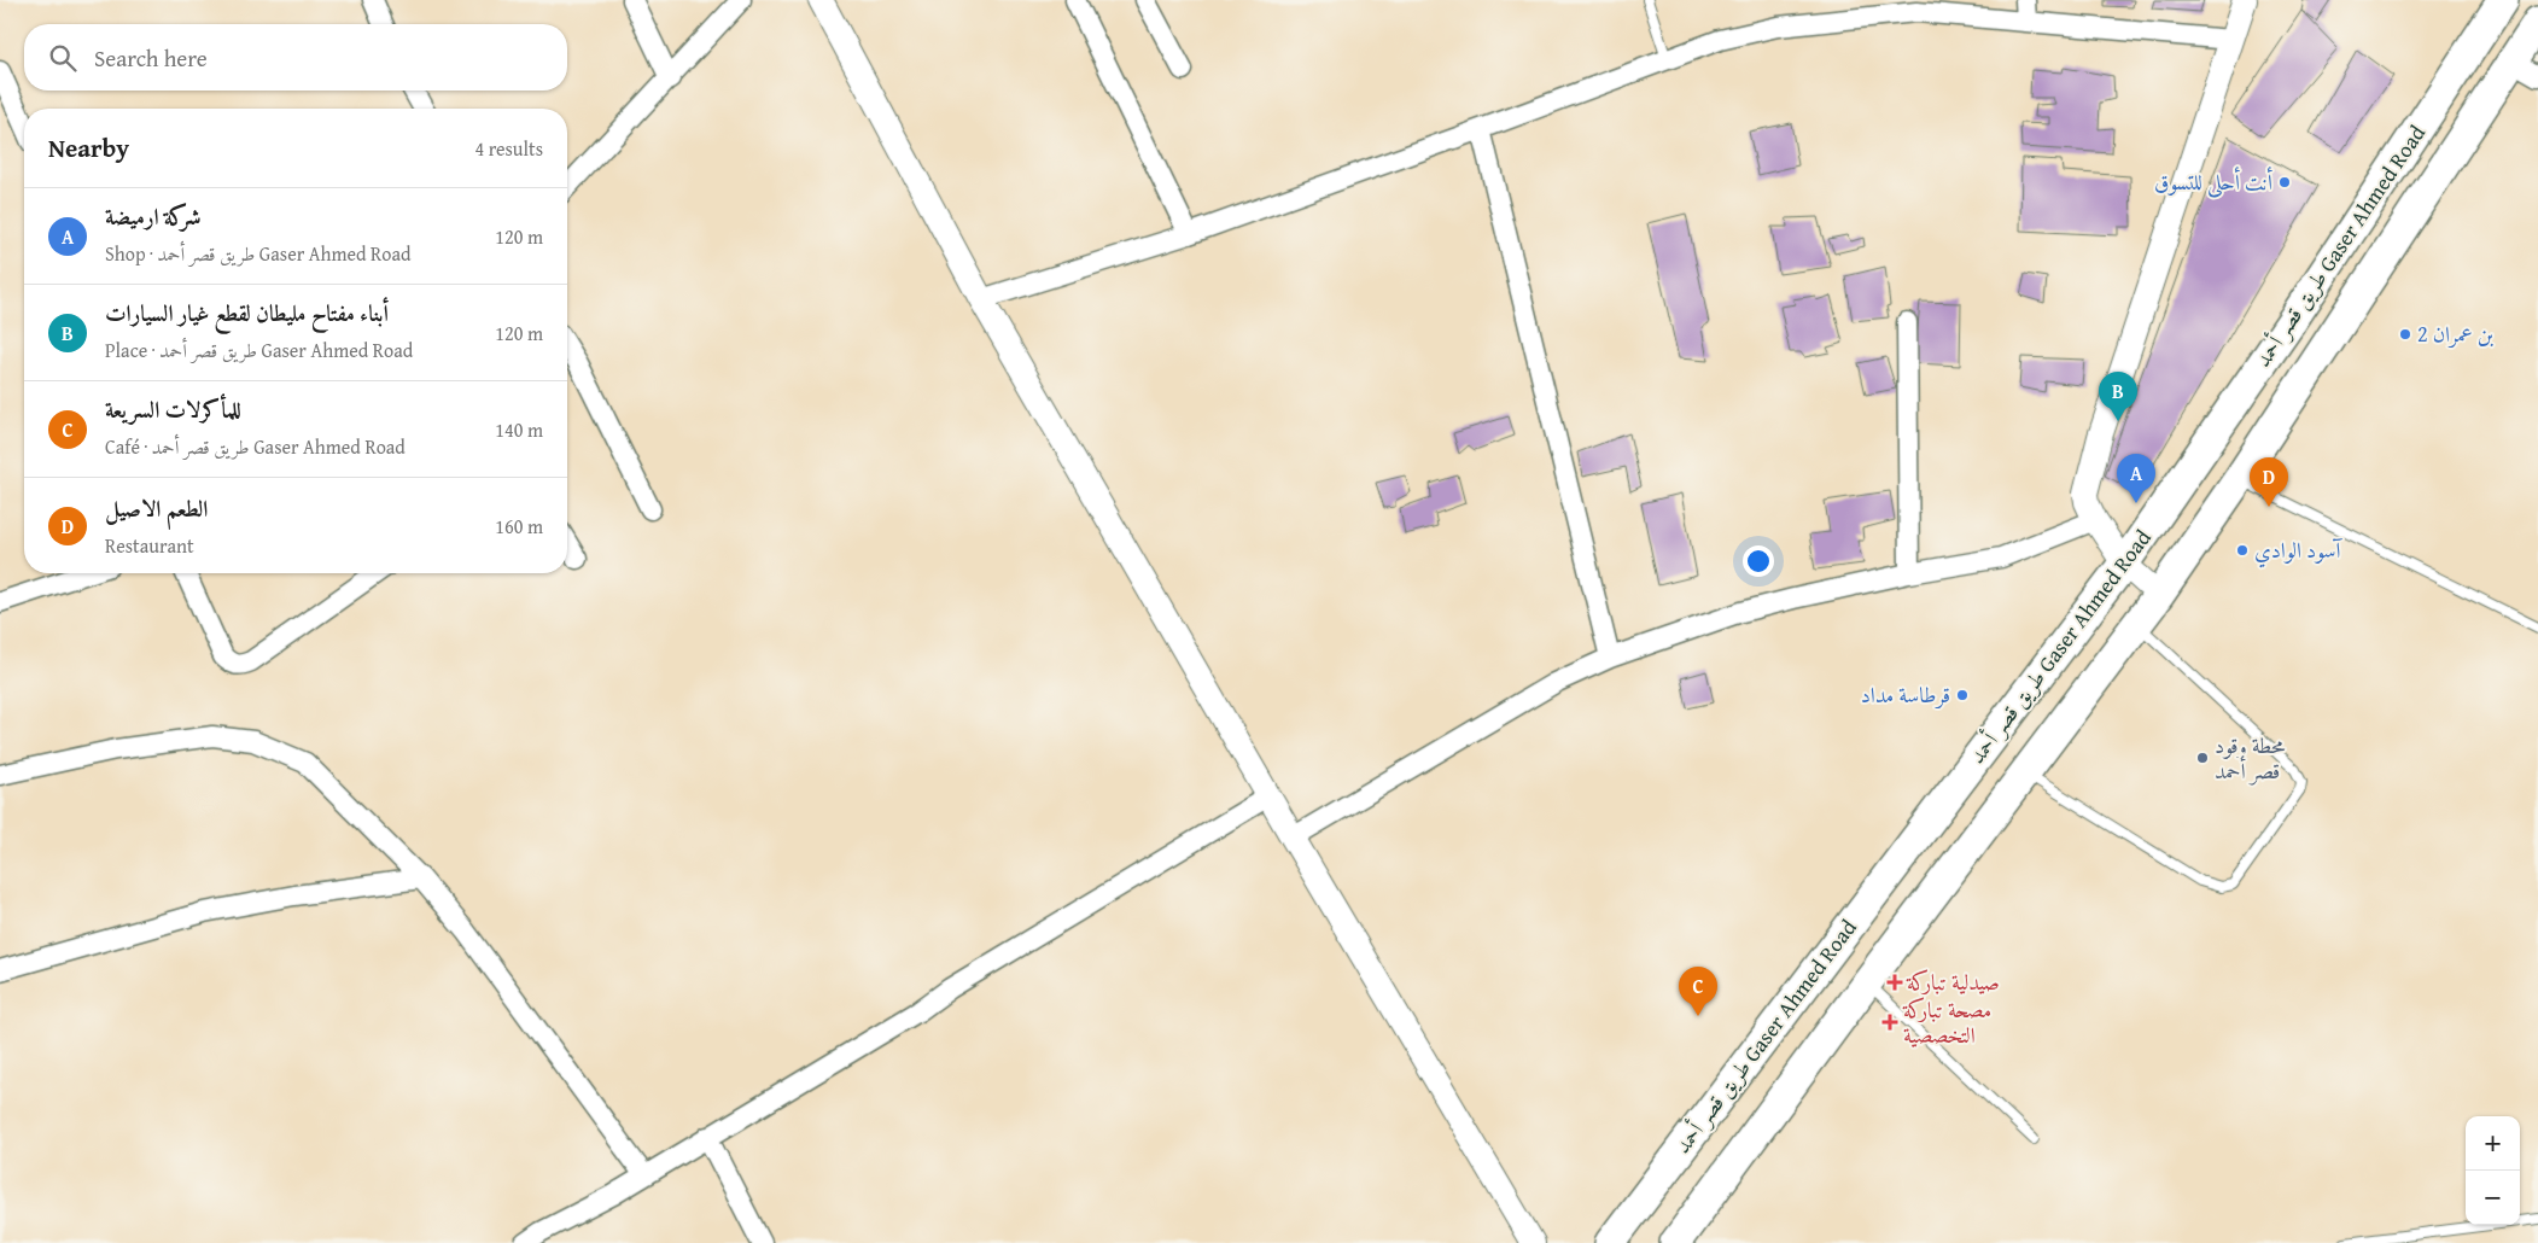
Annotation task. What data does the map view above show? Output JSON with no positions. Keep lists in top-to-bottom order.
{
  "streets": {
    "main road": ["طريق قصر أحمد Gaser Ahmed Road"]
  },
  "places": {
    "other": [
      "أنت أحلى للتسوق",
      "بن عمران 2",
      "آسود الوادي",
      "قرطاسة مداد",
      "محطة وقود قصر أحمد"
    ],
    "health": ["صيدلية تباركة", "مصحة تباركة التخصصية"]
  },
  "page": {
    "search": "Search here",
    "heading": ["Nearby", "4 results"],
    "list": [
      {
        "mark": "A",
        "name": "شركة ارميضة",
        "note": "Shop · طريق قصر أحمد Gaser Ahmed Road",
        "value": "120 m"
      },
      {
        "mark": "B",
        "name": "أبناء مفتاح مليطان لقطع غيار السيارات",
        "note": "Place · طريق قصر أحمد Gaser Ahmed Road",
        "value": "120 m"
      },
      {
        "mark": "C",
        "name": "للمأكرلات السريعة",
        "note": "Café · طريق قصر أحمد Gaser Ahmed Road",
        "value": "140 m"
      },
      {
        "mark": "D",
        "name": "الطعم الاصيل",
        "note": "Restaurant",
        "value": "160 m"
      }
    ],
    "pins": [
      "B",
      "A",
      "D",
      "C"
    ],
    "map_buttons": ["+", "−"]
  }
}
